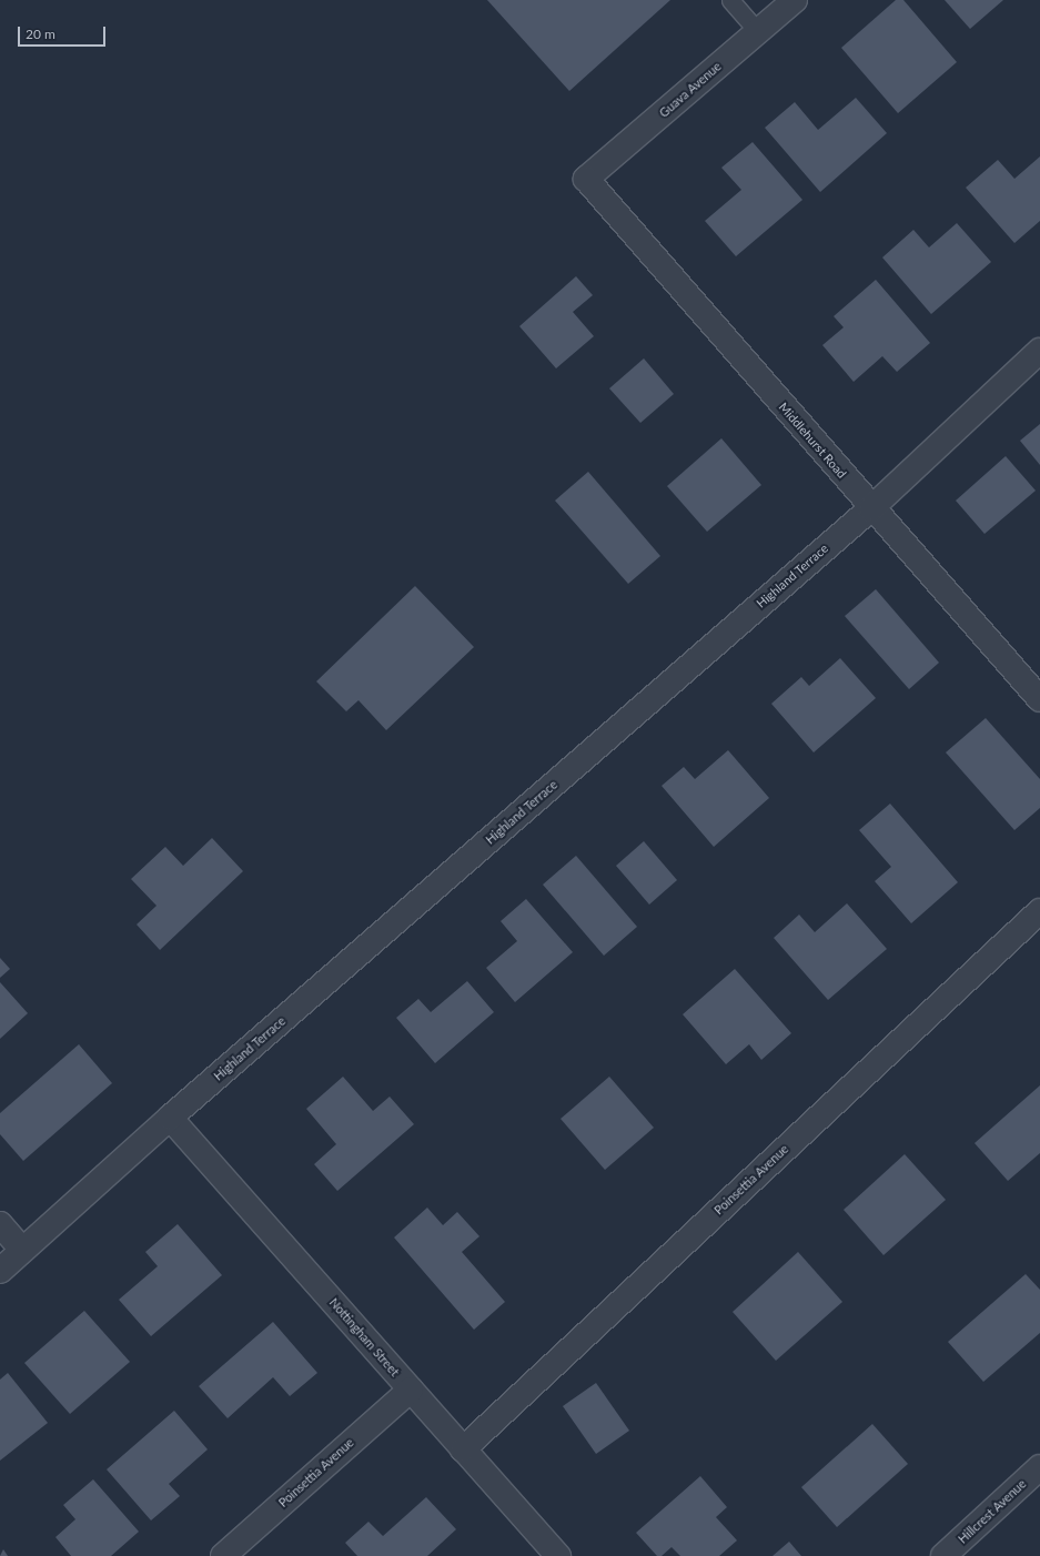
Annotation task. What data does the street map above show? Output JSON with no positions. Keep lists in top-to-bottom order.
{
  "streets": {
    "street": [
      "Guava Avenue",
      "Middlehurst Road",
      "Highland Terrace",
      "Poinsettia Avenue",
      "Nottingham Street",
      "Hillcrest Avenue"
    ]
  },
  "crossings": [
    ["Guava Avenue", "Middlehurst Road"],
    ["Middlehurst Road", "Highland Terrace"],
    ["Highland Terrace", "Nottingham Street"],
    ["Poinsettia Avenue", "Nottingham Street"]
  ],
  "scale_bar": "20 m"
}
